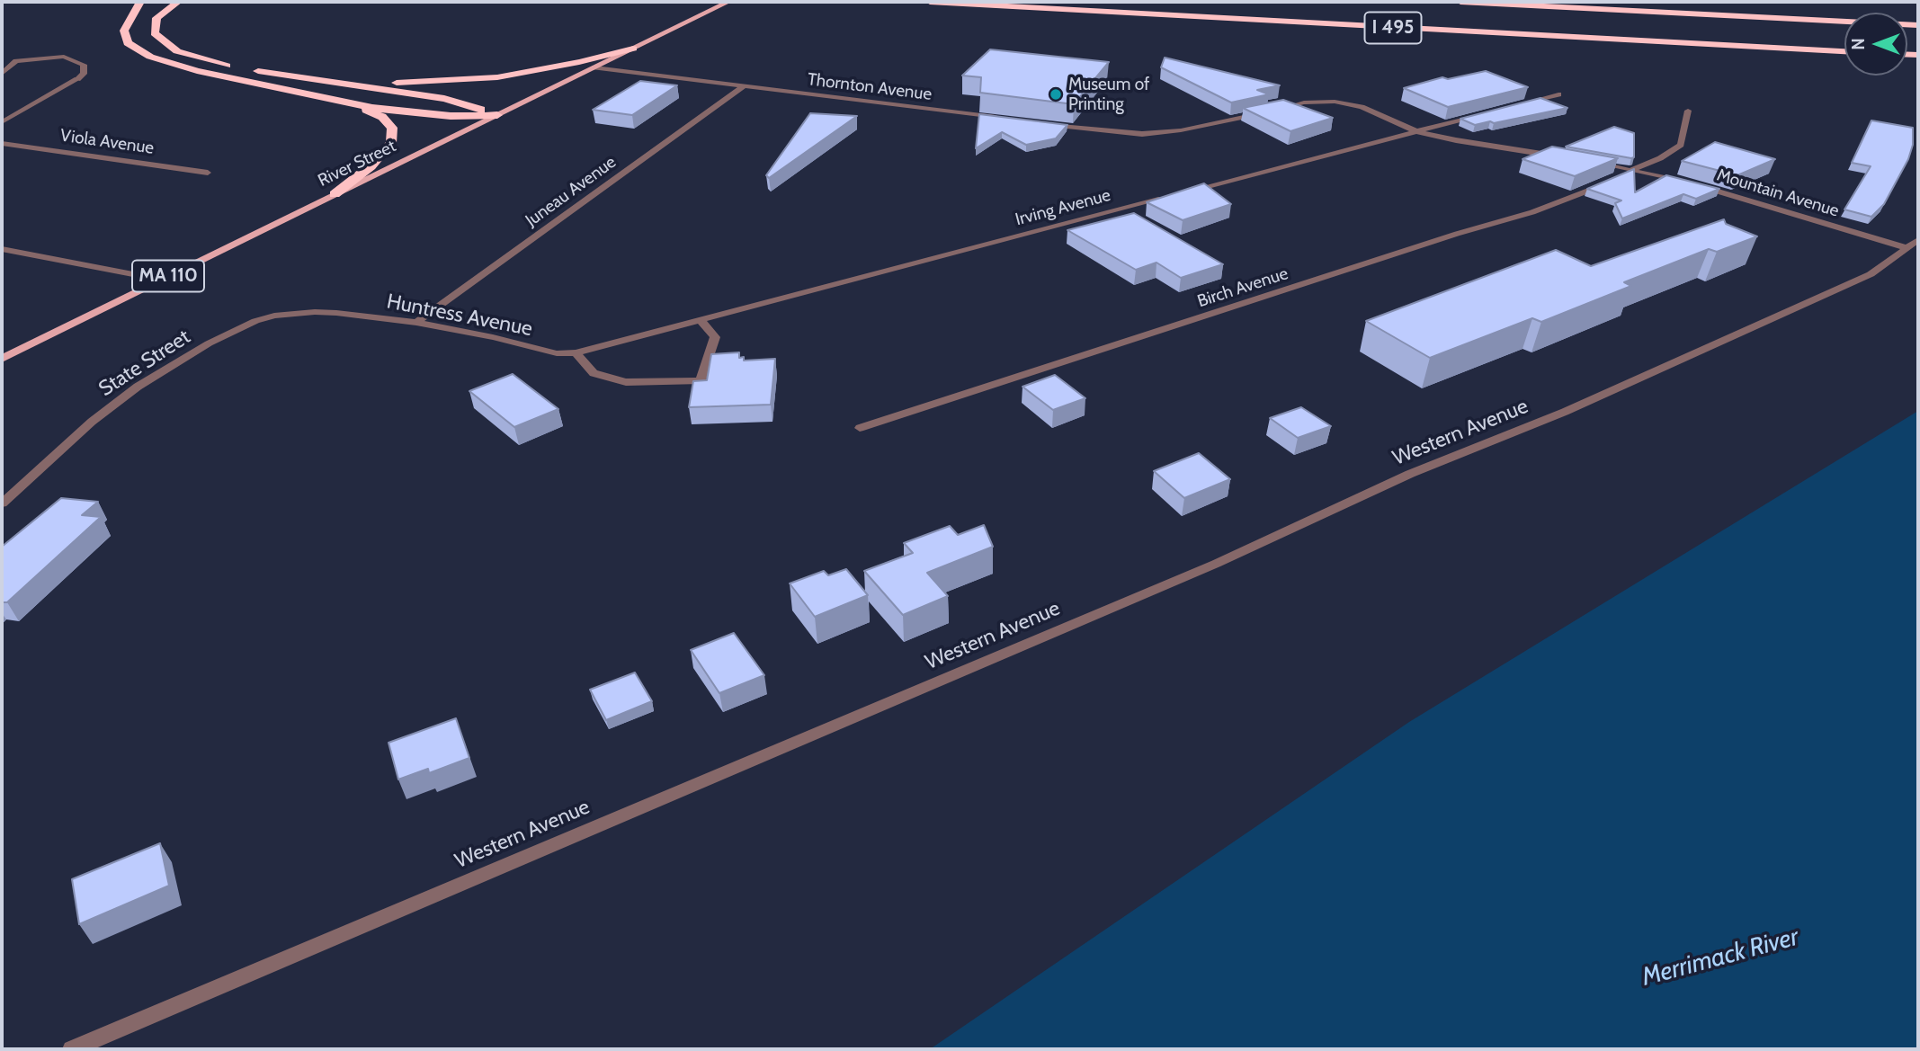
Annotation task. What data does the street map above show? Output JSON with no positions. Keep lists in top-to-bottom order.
{
  "streets": {
    "highway": ["I 495"],
    "main road": ["River Street", "MA 110"],
    "street": [
      "Thornton Avenue",
      "Viola Avenue",
      "Juneau Avenue",
      "Mountain Avenue",
      "Irving Avenue",
      "Birch Avenue",
      "Huntress Avenue",
      "State Street",
      "Western Avenue"
    ]
  },
  "crossings": [
    ["Thornton Avenue", "River Street"],
    ["Thornton Avenue", "Juneau Avenue"],
    ["Juneau Avenue", "Huntress Avenue"],
    ["Mountain Avenue", "Birch Avenue"],
    ["Mountain Avenue", "Western Avenue"],
    ["Irving Avenue", "Huntress Avenue"],
    ["Huntress Avenue", "State Street"]
  ],
  "water": ["Merrimack River"],
  "places": ["Museum of Printing"],
  "north": "left"
}
